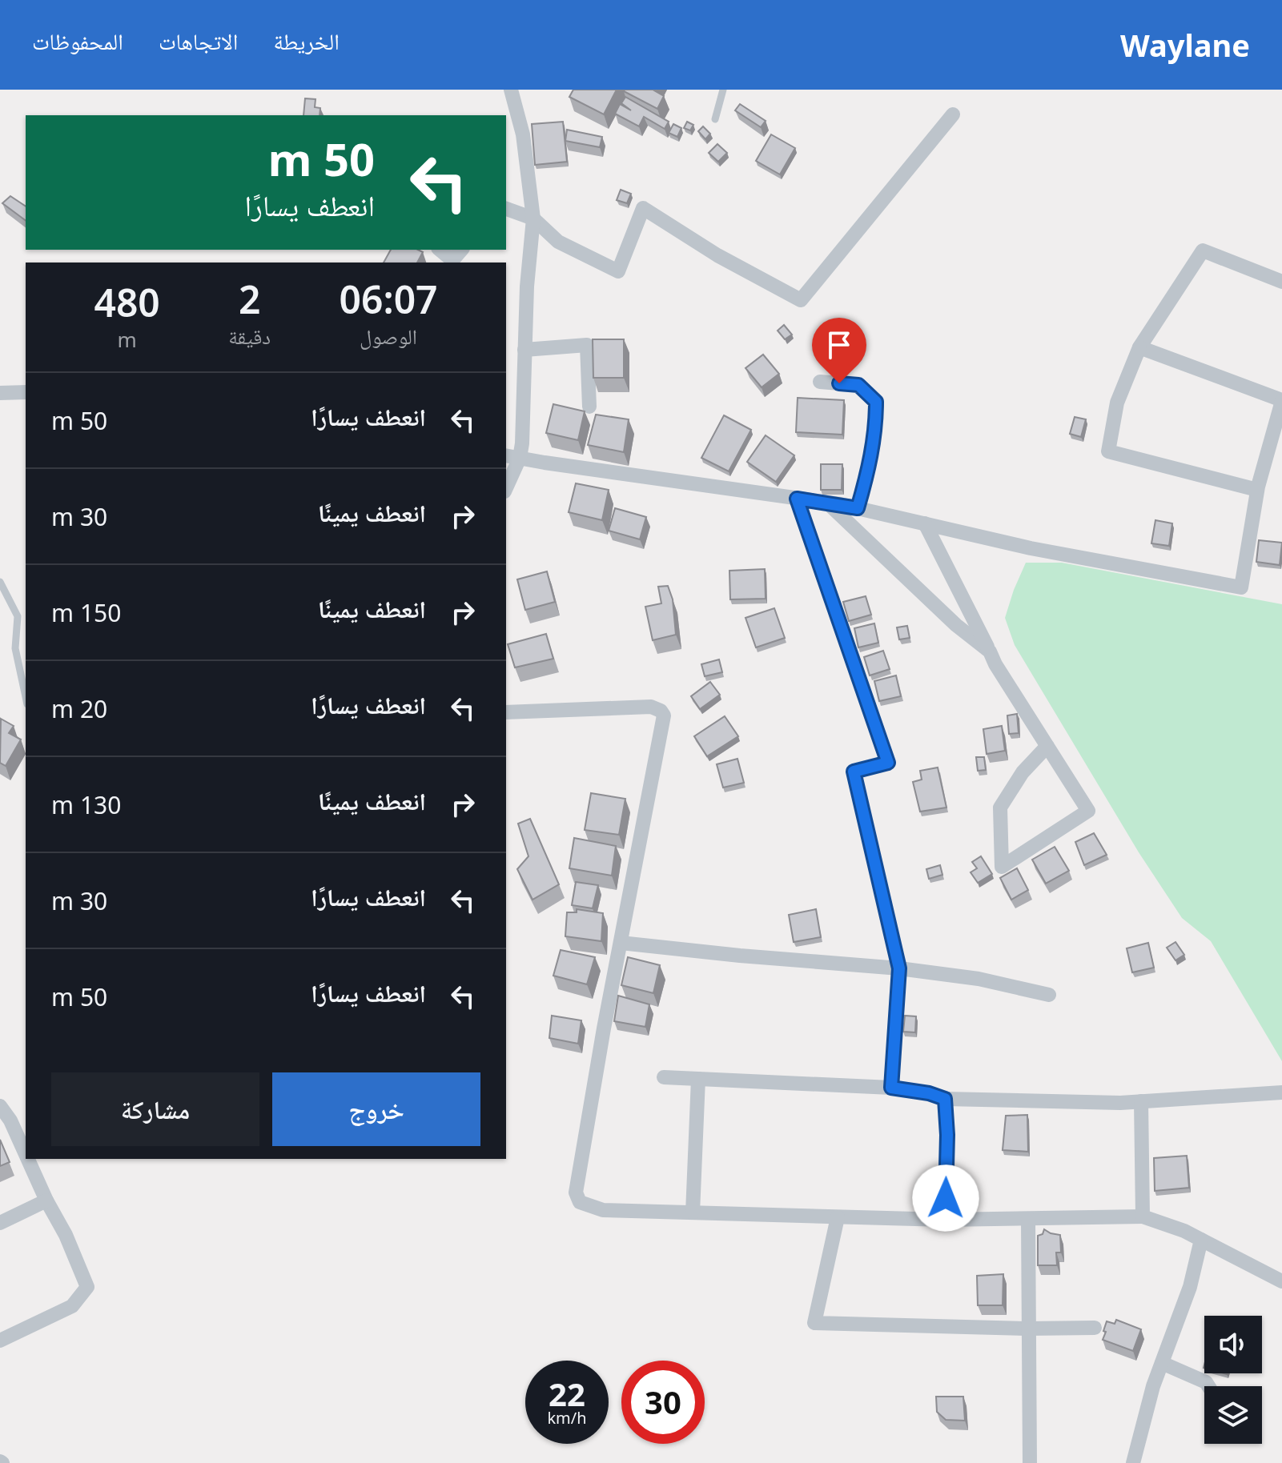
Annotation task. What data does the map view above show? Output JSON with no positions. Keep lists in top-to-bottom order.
{
  "page": {
    "header": "Waylane",
    "nav": ["الخريطة", "الاتجاهات", "المحفوظات"],
    "turn": ["50 m", "انعطف يسارًا"],
    "eta": [
      "06:07",
      "الوصول",
      "2",
      "دقيقة",
      "480",
      "m"
    ],
    "list": [
      {
        "name": "انعطف يسارًا",
        "value": "50 m"
      },
      {
        "name": "انعطف يمينًا",
        "value": "30 m"
      },
      {
        "name": "انعطف يمينًا",
        "value": "150 m"
      },
      {
        "name": "انعطف يسارًا",
        "value": "20 m"
      },
      {
        "name": "انعطف يمينًا",
        "value": "130 m"
      },
      {
        "name": "انعطف يسارًا",
        "value": "30 m"
      },
      {
        "name": "انعطف يسارًا",
        "value": "50 m"
      }
    ],
    "buttons": ["خروج", "مشاركة"],
    "speed": "22 km/h",
    "limit": "30"
  }
}
